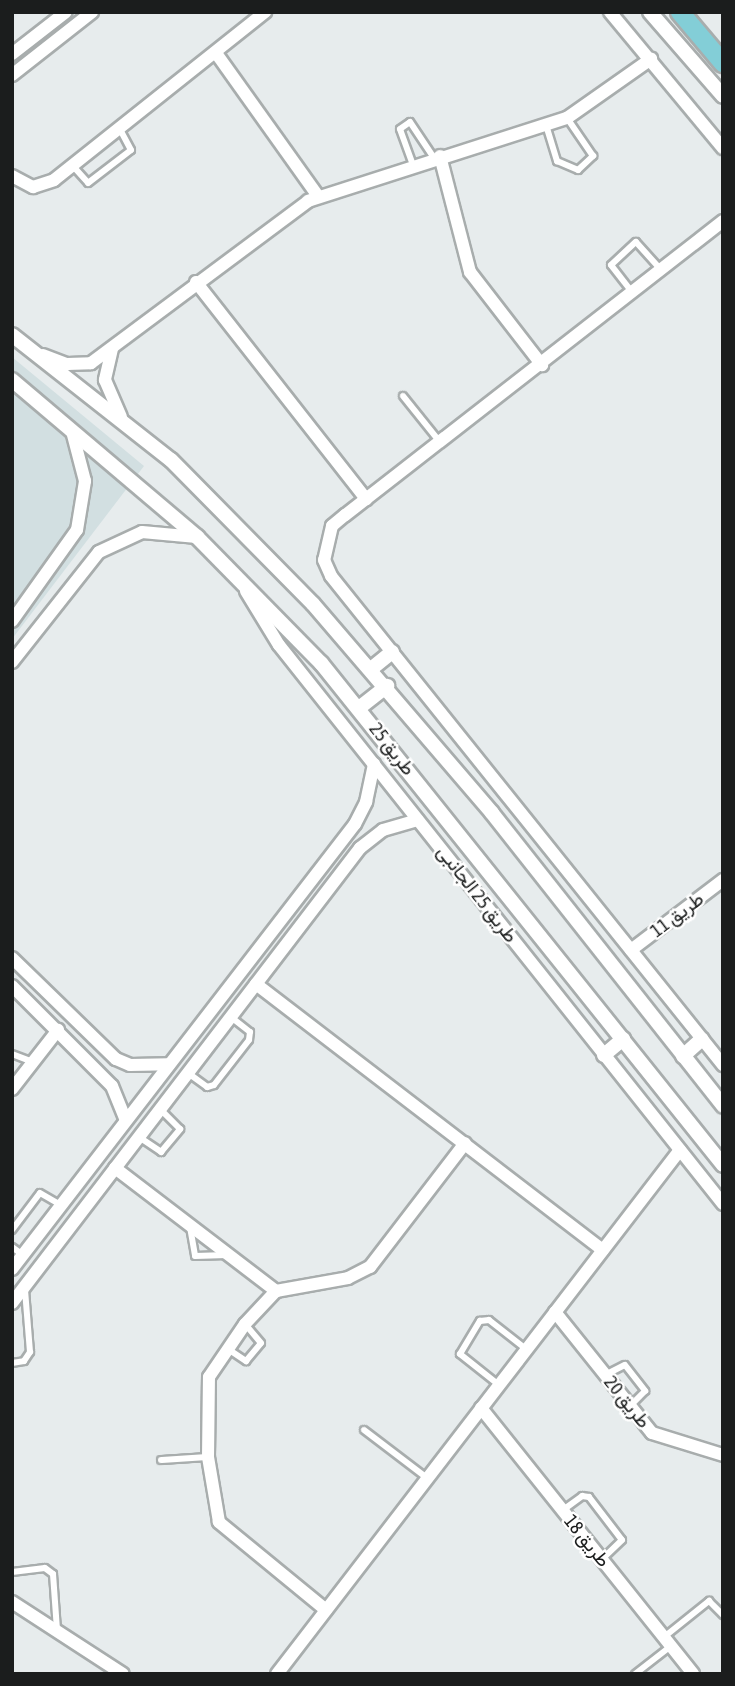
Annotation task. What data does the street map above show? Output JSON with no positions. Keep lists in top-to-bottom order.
{
  "streets": {
    "street": [
      "طريق 25",
      "طريق 25 الجانبى",
      "طريق 11",
      "طريق 20",
      "طريق 18"
    ]
  },
  "crossings": [
    ["طريق 25", "طريق 25 الجانبى"]
  ]
}
